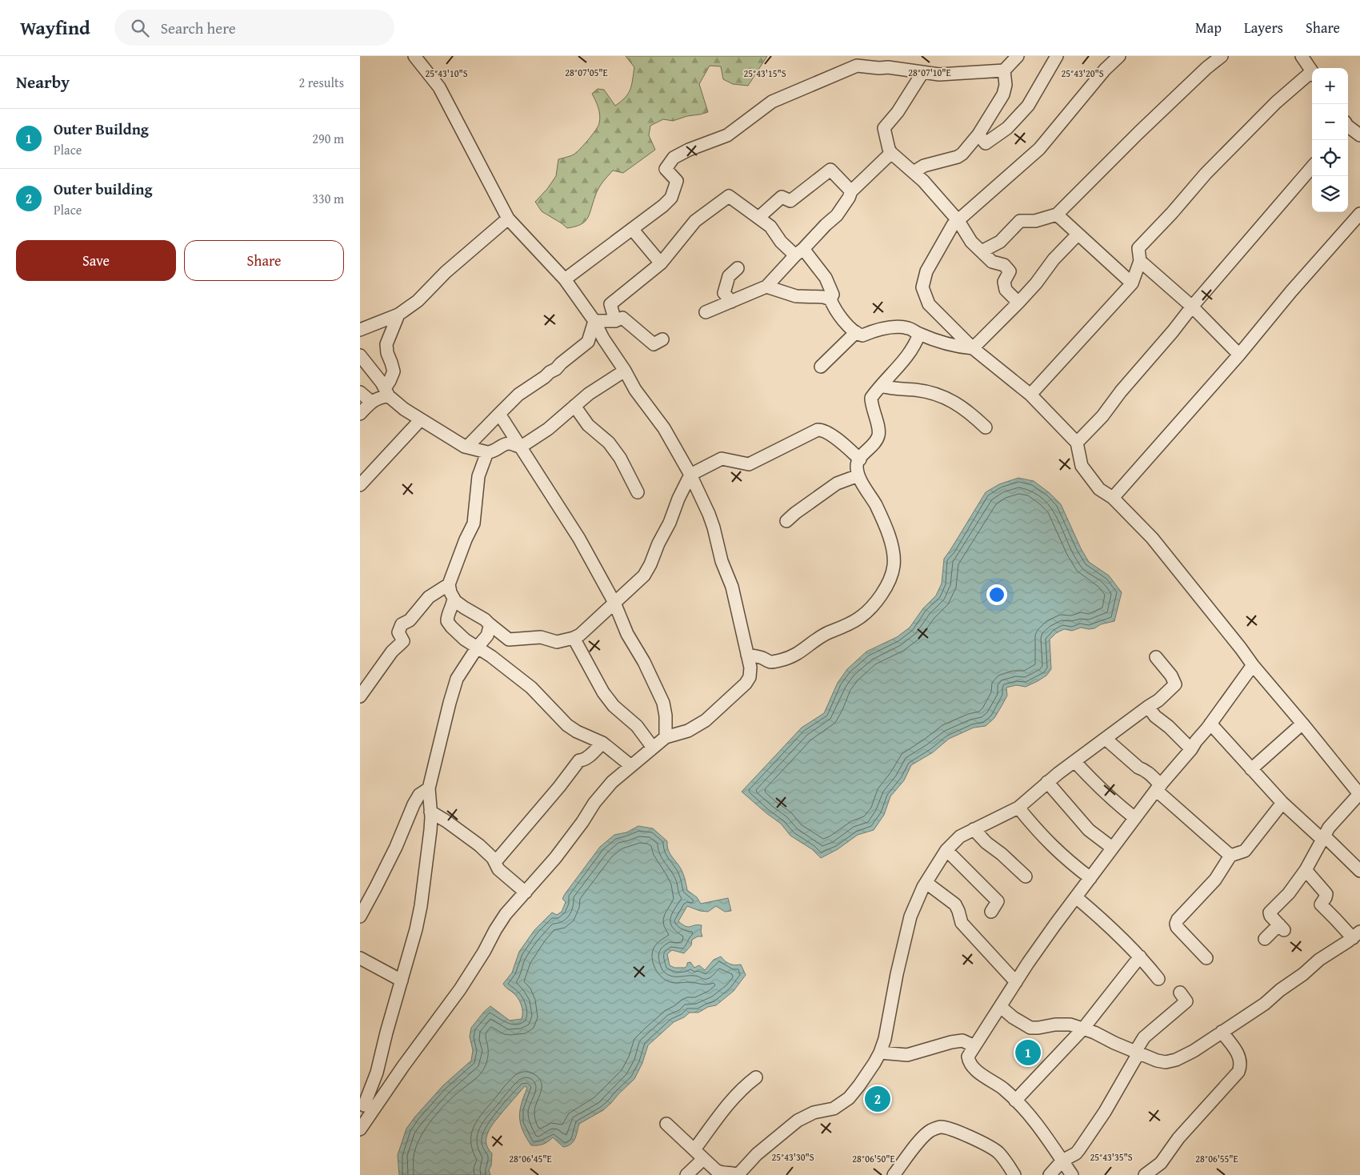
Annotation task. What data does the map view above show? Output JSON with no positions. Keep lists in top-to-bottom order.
{
  "page": {
    "header": "Wayfind",
    "search": "Search here",
    "nav": ["Map", "Layers", "Share"],
    "heading": ["Nearby", "2 results"],
    "map_buttons": ["+", "−"],
    "list": [
      {
        "mark": "1",
        "name": "Outer Buildng",
        "note": "Place",
        "value": "290 m"
      },
      {
        "mark": "2",
        "name": "Outer building",
        "note": "Place",
        "value": "330 m"
      }
    ],
    "buttons": ["Save", "Share"],
    "pins": ["1", "2"]
  },
  "coordinates": [
    "28°07'05\"E",
    "28°07'10\"E",
    "25°43'10\"S",
    "25°43'15\"S",
    "25°43'20\"S",
    "25°43'30\"S",
    "25°43'35\"S",
    "28°06'45\"E",
    "28°06'50\"E",
    "28°06'55\"E"
  ]
}
